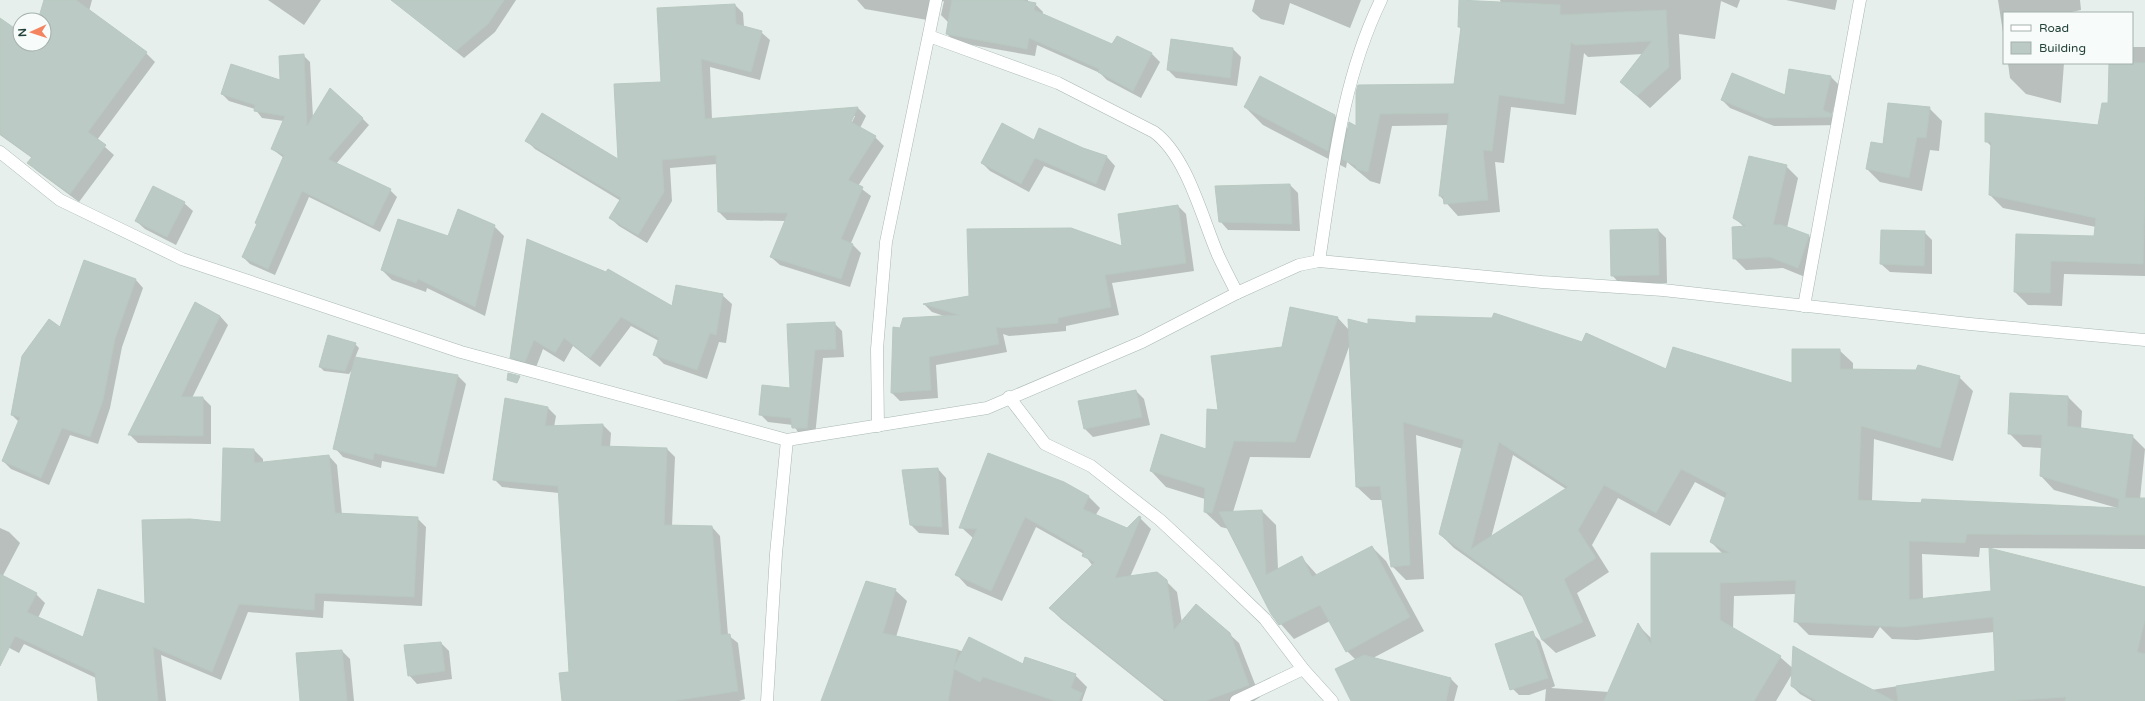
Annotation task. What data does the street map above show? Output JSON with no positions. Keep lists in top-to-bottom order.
{
  "legend": ["Road", "Building"],
  "north": "left"
}
